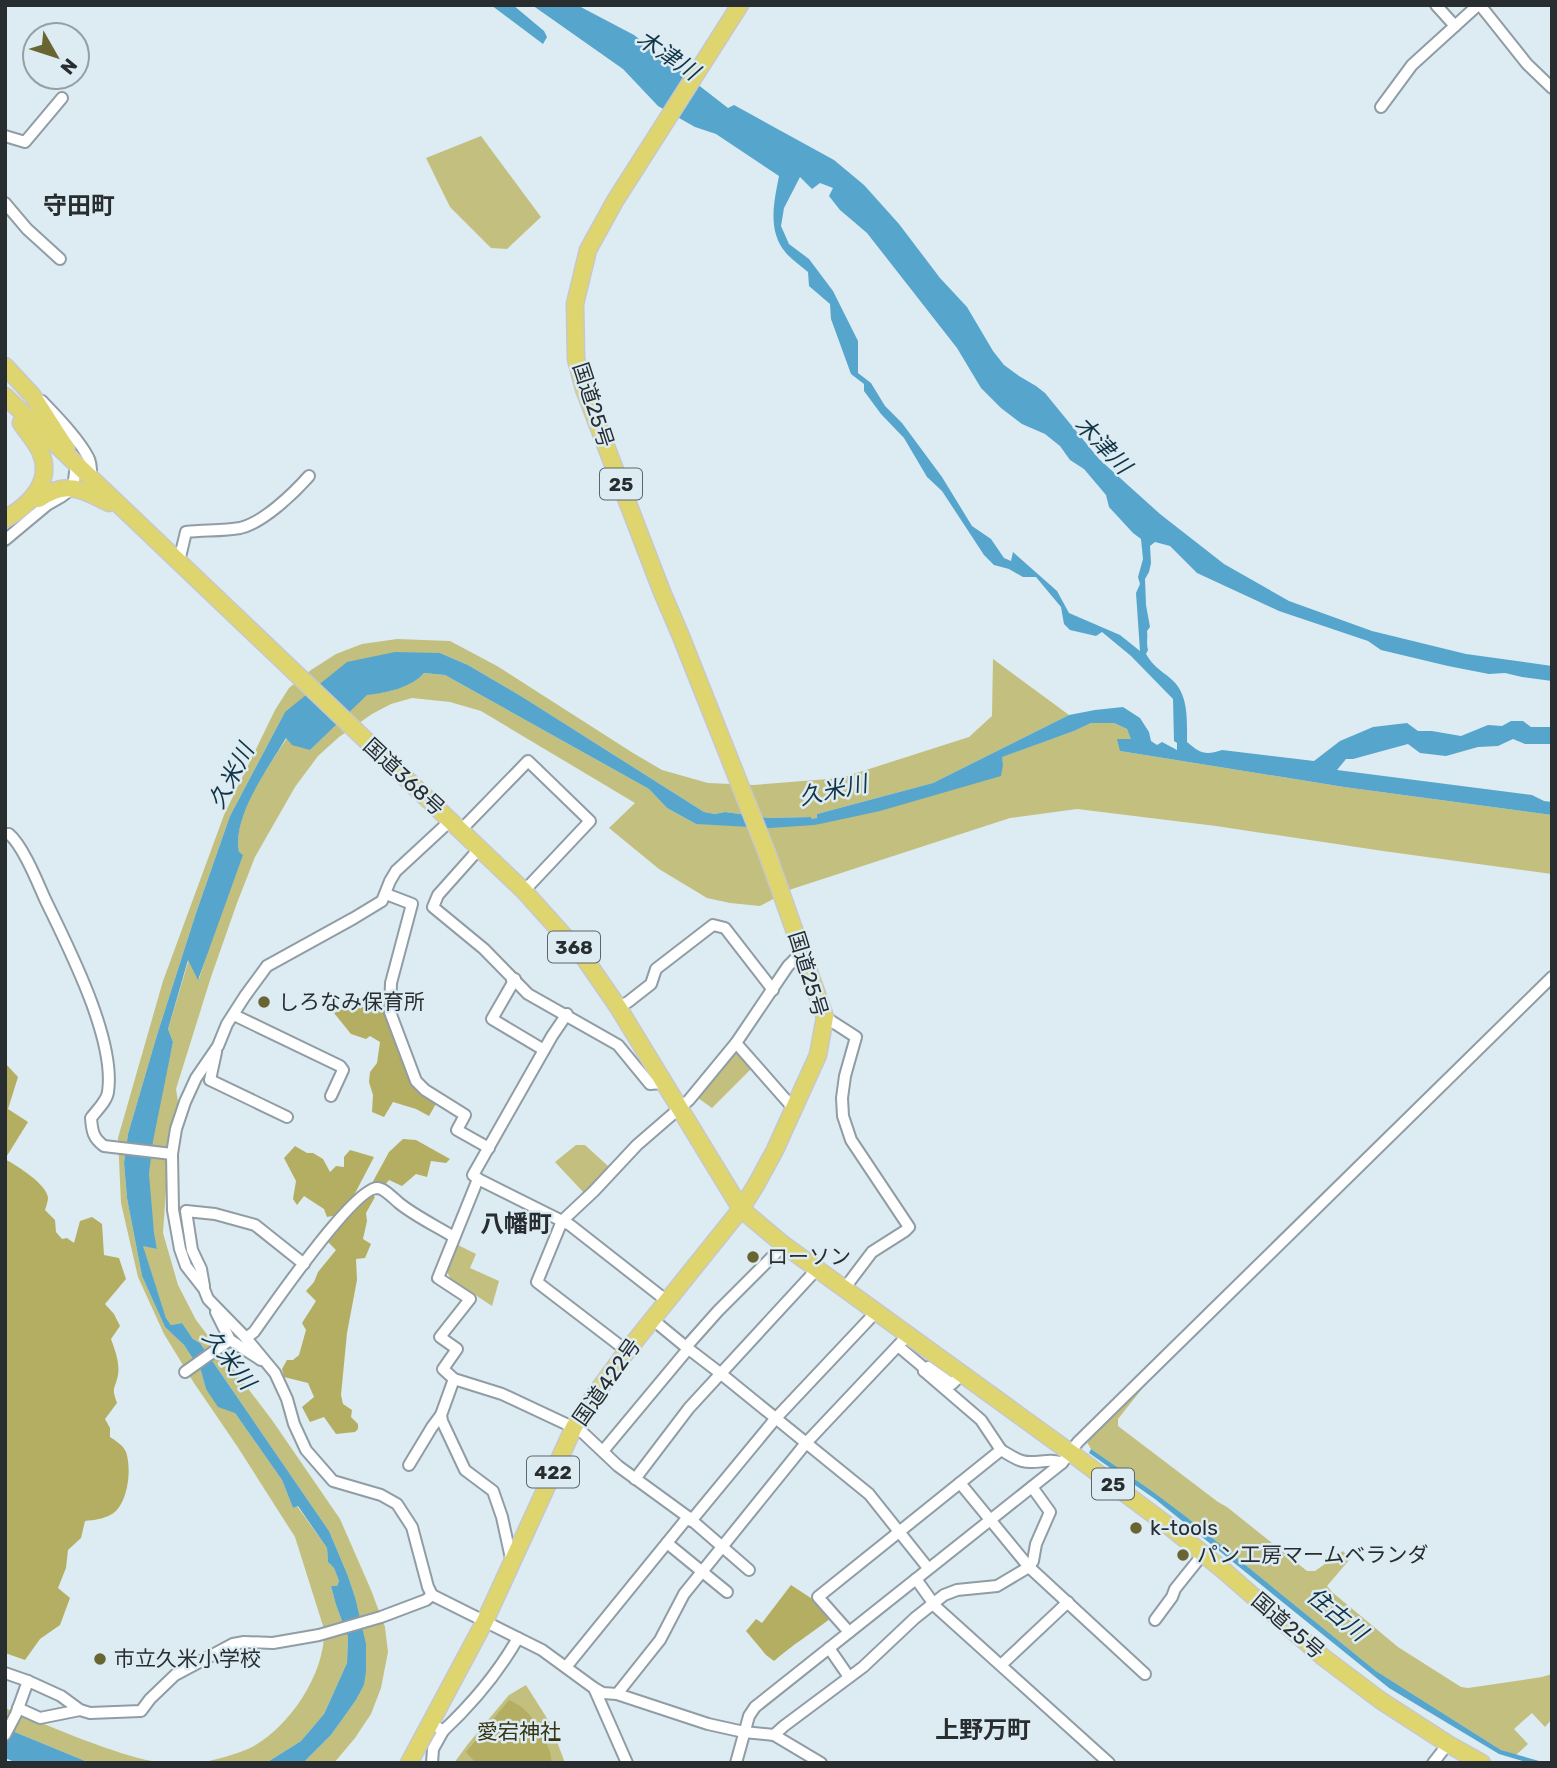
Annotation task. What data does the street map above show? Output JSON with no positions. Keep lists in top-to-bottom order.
{
  "streets": {
    "highway": [
      "国道25号",
      "25",
      "国道368号",
      "368",
      "国道422号",
      "422"
    ]
  },
  "crossings": [
    ["国道25号", "国道368号"],
    ["国道25号", "国道422号"],
    ["国道368号", "国道422号"]
  ],
  "districts": ["守田町", "八幡町", "上野万町"],
  "water": ["木津川", "久米川", "住古川"],
  "parks": ["愛宕神社"],
  "places": [
    "しろなみ保育所",
    "ローソン",
    "k-tools",
    "パン工房マームベランダ",
    "市立久米小学校"
  ],
  "north": "bottom right"
}
